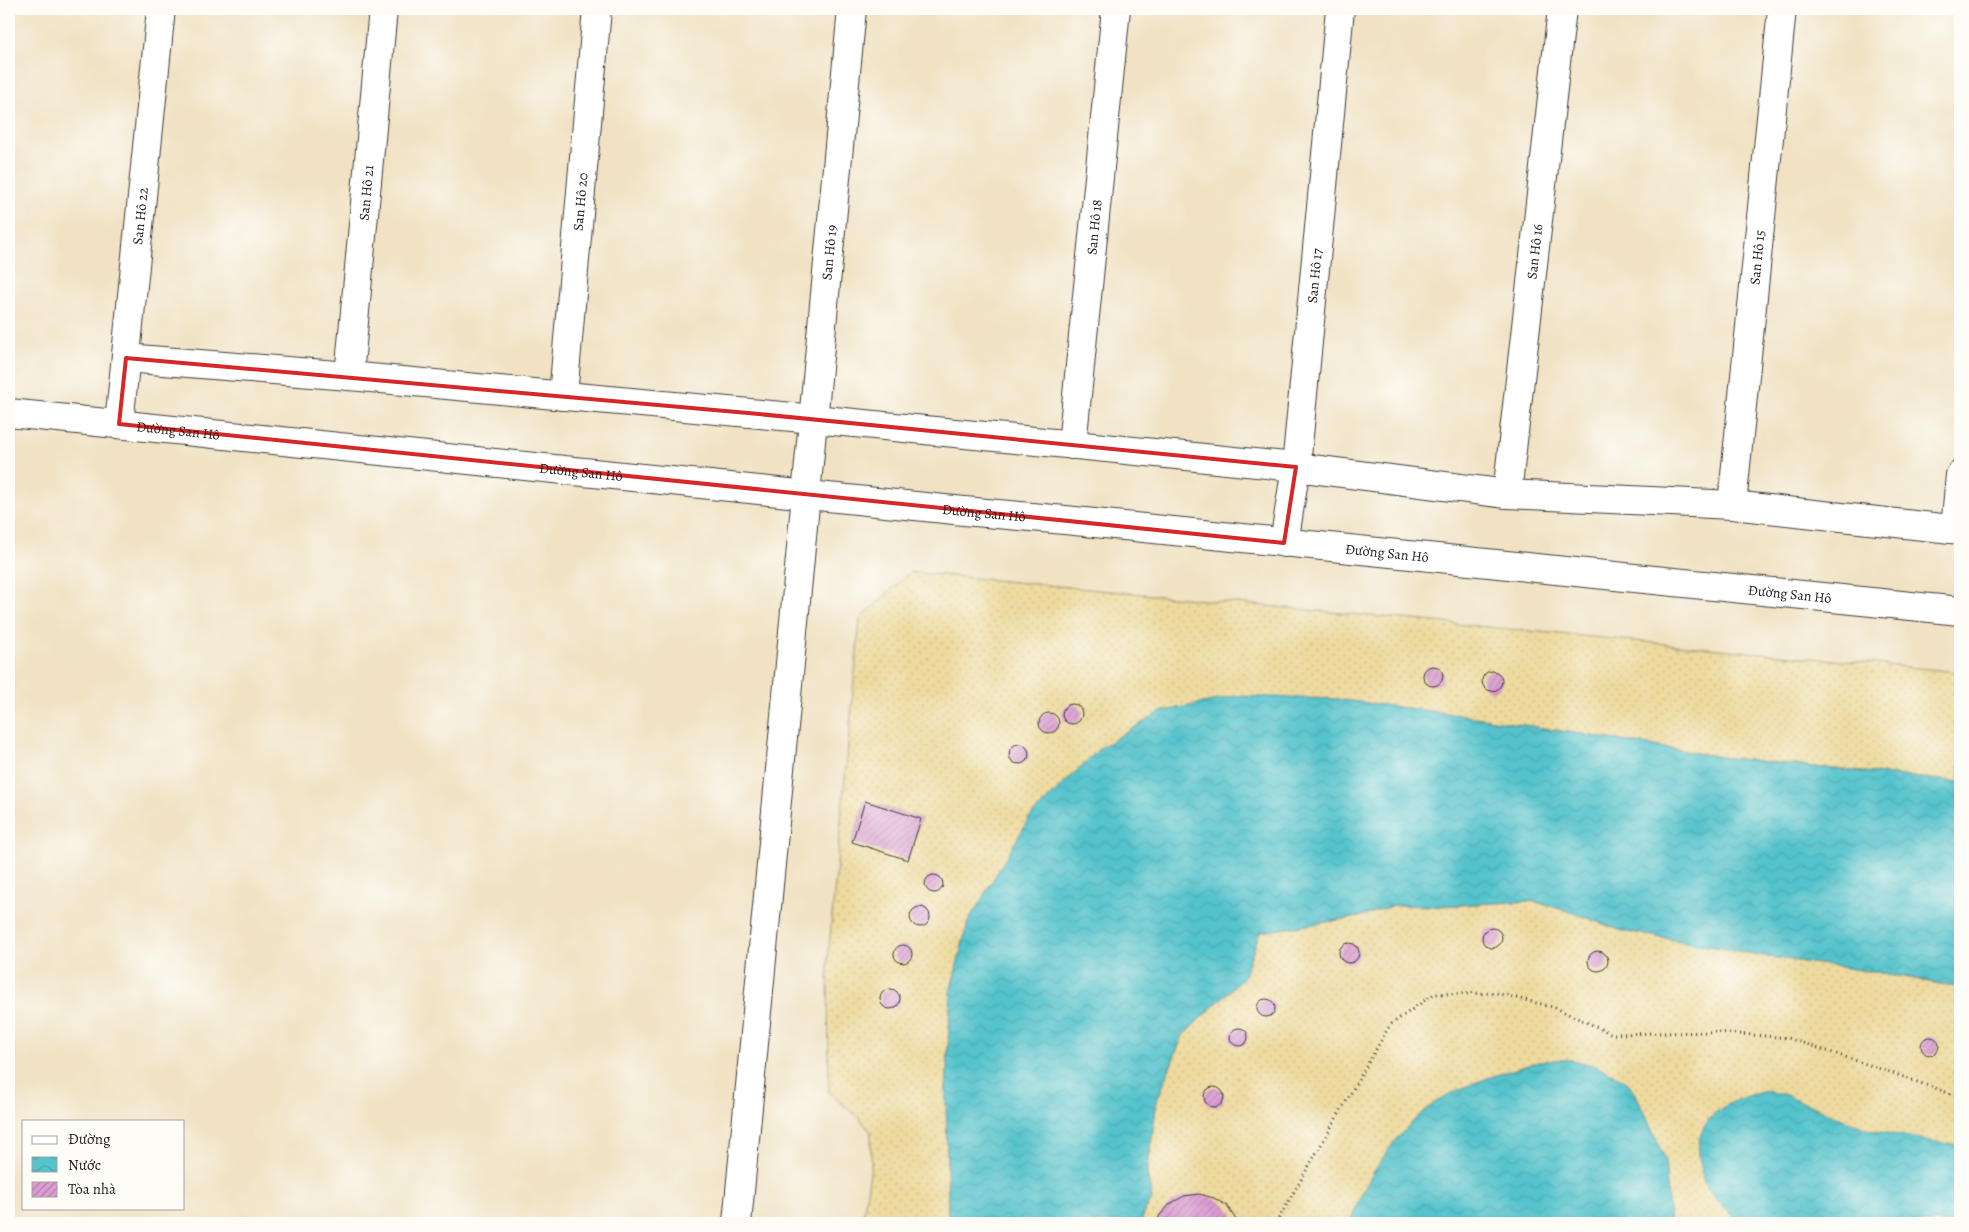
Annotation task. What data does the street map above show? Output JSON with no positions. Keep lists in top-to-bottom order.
{
  "streets": {
    "street": [
      "San Hô 21",
      "San Hô 20",
      "San Hô 22",
      "San Hô 18",
      "San Hô 19",
      "San Hô 16",
      "San Hô 15",
      "San Hô 17",
      "Đường San Hô"
    ]
  },
  "crossings": [
    ["San Hô 22", "Đường San Hô"],
    ["San Hô 19", "Đường San Hô"],
    ["San Hô 17", "Đường San Hô"]
  ],
  "legend": ["Đường", "Nước", "Tòa nhà"]
}
